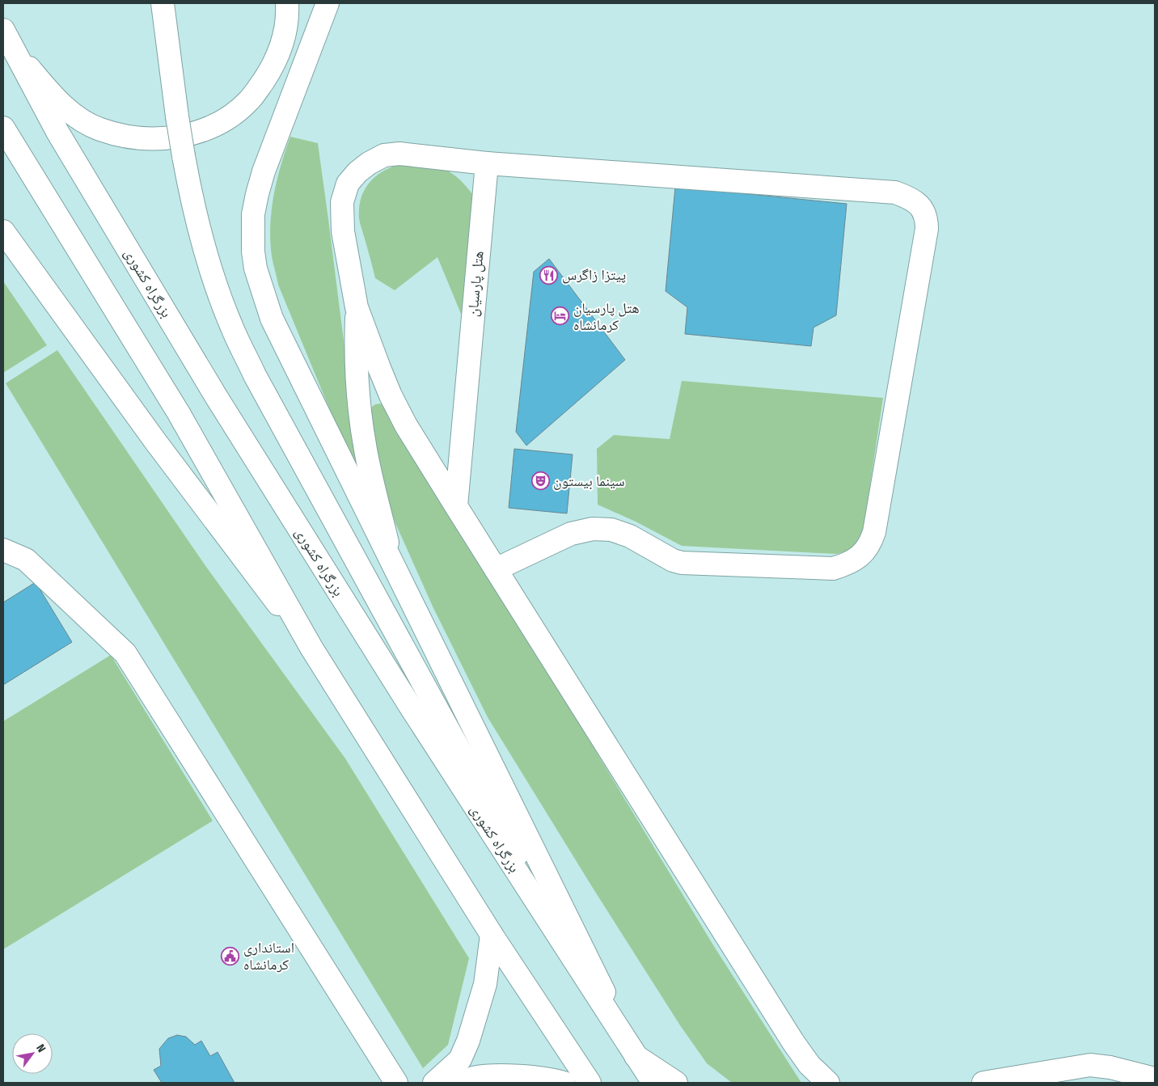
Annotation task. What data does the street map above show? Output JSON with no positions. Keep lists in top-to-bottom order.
{
  "streets": {
    "main road": ["بزرگراه کشوری", "هتل پارسیان"]
  },
  "places": {
    "restaurant": ["پیتزا زاگرس"],
    "hotel": ["هتل پارسیان کرمانشاه"],
    "theatre": ["سینما بیستون"],
    "public building": ["استانداری کرمانشاه"]
  },
  "north": "top right"
}
